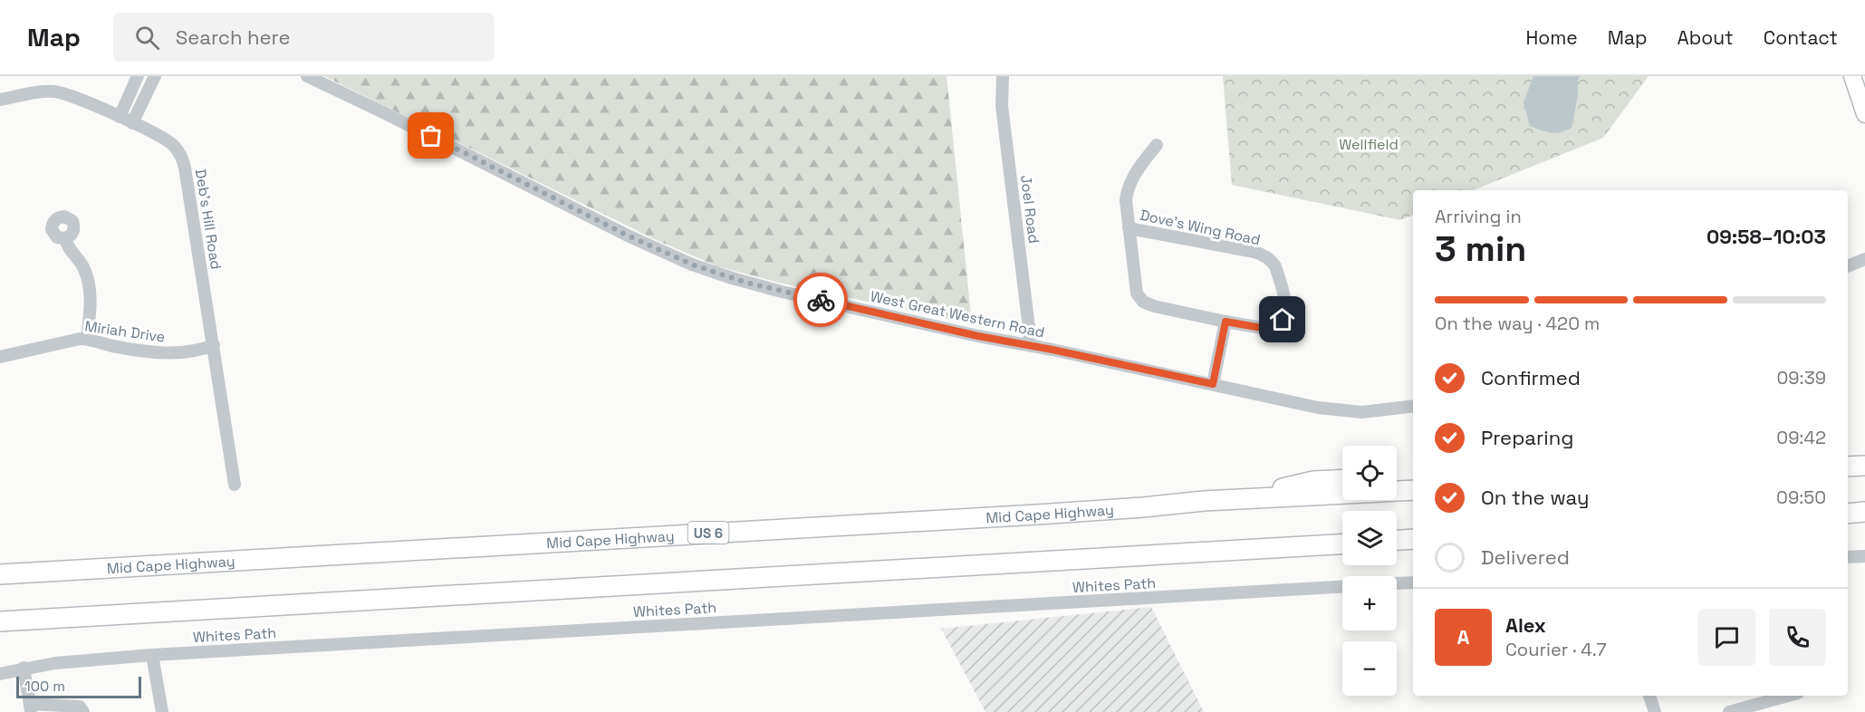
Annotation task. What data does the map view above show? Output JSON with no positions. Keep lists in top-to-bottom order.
{
  "streets": {
    "highway": ["Mid Cape Highway", "US 6"],
    "street": [
      "Joel Road",
      "Deb's Hill Road",
      "Dove's Wing Road",
      "West Great Western Road",
      "Miriah Drive",
      "Whites Path"
    ]
  },
  "crossings": [
    ["Joel Road", "West Great Western Road"],
    ["Deb's Hill Road", "Miriah Drive"]
  ],
  "parks": ["Wellfield"],
  "scale_bar": "100 m",
  "page": {
    "header": "Map",
    "search": "Search here",
    "nav": [
      "Home",
      "Map",
      "About",
      "Contact"
    ],
    "heading": ["3 min", "Arriving in", "09:58–10:03"],
    "panel": ["Alex", "Courier · 4.7"],
    "bar": "On the way · 420 m",
    "list": [
      ["Confirmed", "09:39"],
      ["Preparing", "09:42"],
      ["On the way", "09:50"],
      "Delivered"
    ],
    "map_buttons": ["+", "−"],
    "round": "A",
    "scale": "100 m"
  }
}
